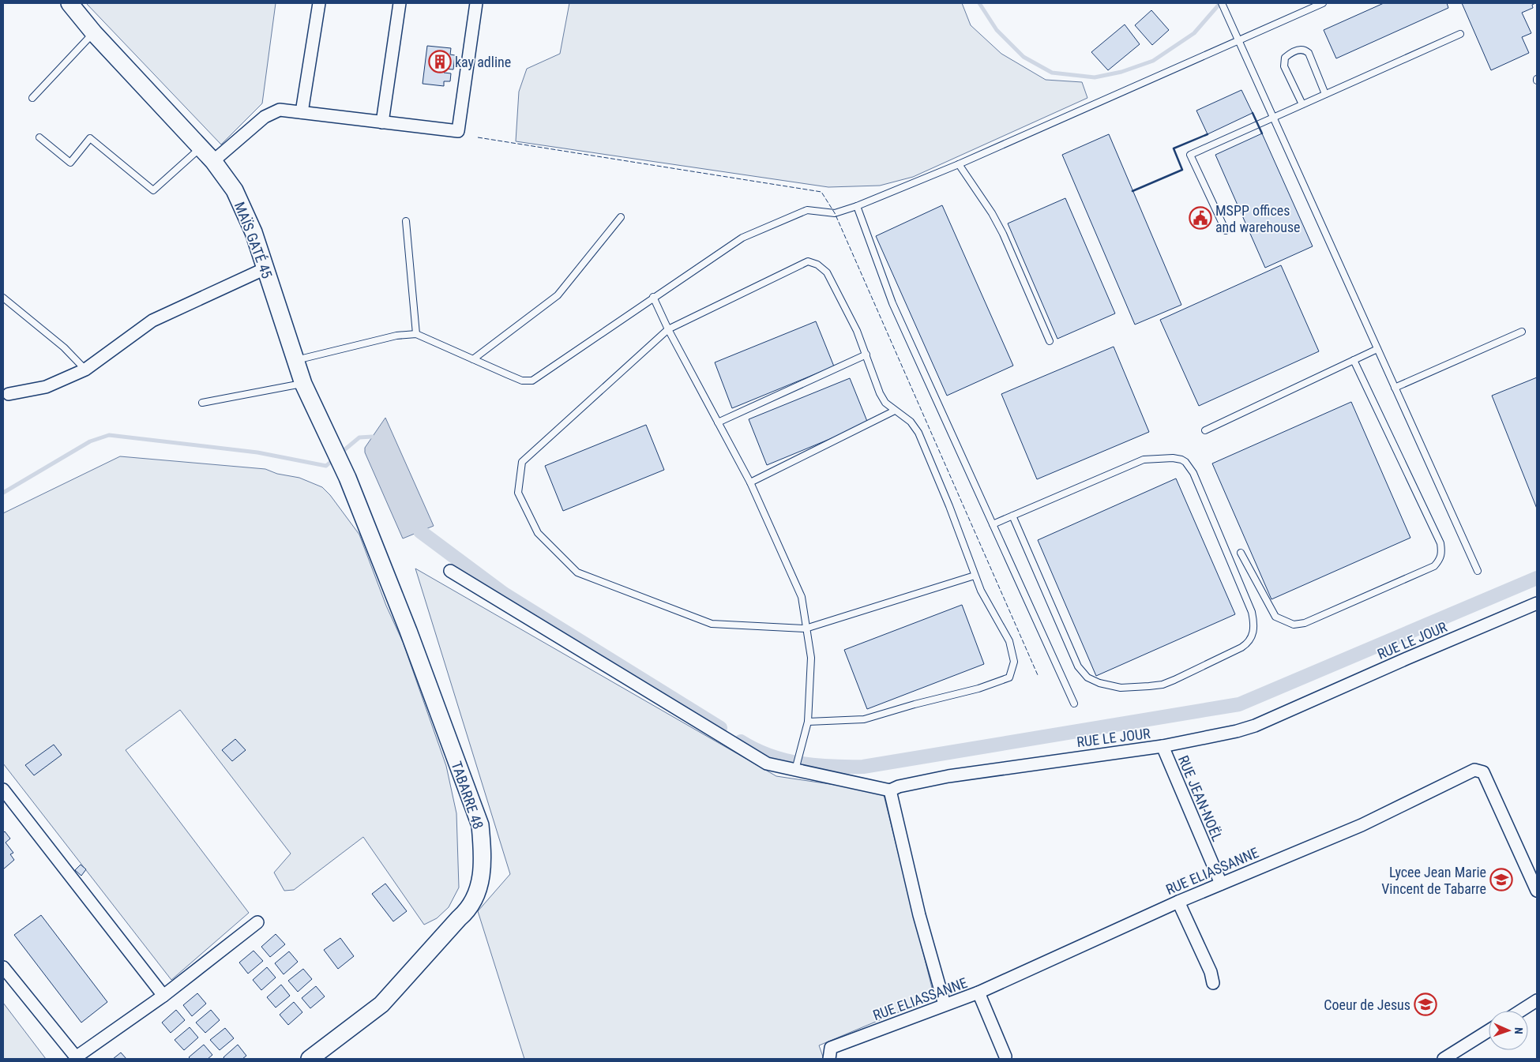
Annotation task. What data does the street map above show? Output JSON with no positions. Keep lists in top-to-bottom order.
{
  "streets": {
    "street": [
      "MAÏS GATÉ 45",
      "RUE LE JOUR",
      "TABARRE 48",
      "RUE JEAN-NOËL",
      "RUE ELIASSANNE"
    ]
  },
  "crossings": [
    ["MAÏS GATÉ 45", "TABARRE 48"],
    ["RUE LE JOUR", "RUE JEAN-NOËL"],
    ["RUE JEAN-NOËL", "RUE ELIASSANNE"]
  ],
  "places": {
    "building": ["kay adline"],
    "public building": ["MSPP offices and warehouse"],
    "school or university": ["Lycee Jean Marie Vincent de Tabarre", "Coeur de Jesus"]
  },
  "north": "right"
}
